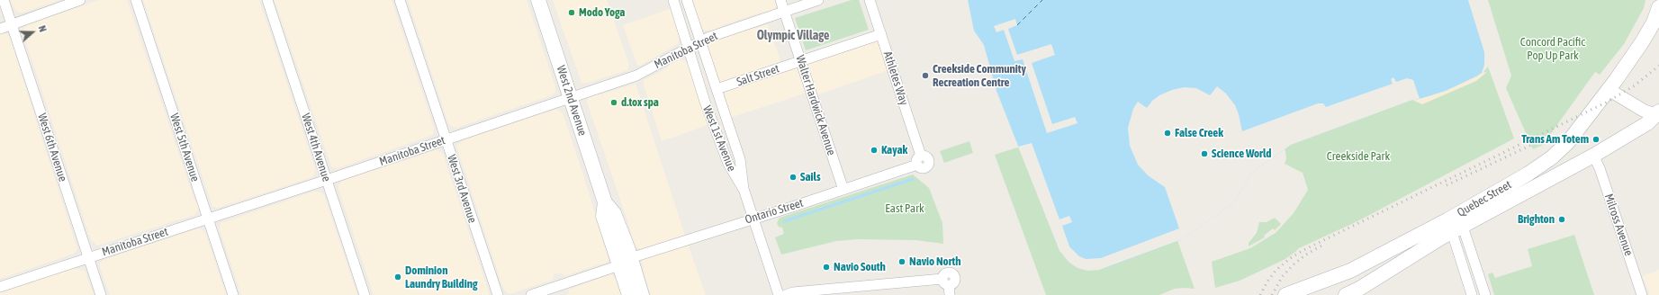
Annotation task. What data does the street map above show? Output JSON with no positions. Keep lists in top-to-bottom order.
{
  "streets": {
    "main road": ["West 2nd Avenue", "Quebec Street"],
    "street": [
      "Manitoba Street",
      "Salt Street",
      "Athletes Way",
      "Walter Hardwick Avenue",
      "West 1st Avenue",
      "West 6th Avenue",
      "West 5th Avenue",
      "West 4th Avenue",
      "West 3rd Avenue",
      "Ontario Street",
      "Milross Avenue"
    ]
  },
  "crossings": [
    ["Manitoba Street", "West 2nd Avenue"],
    ["Manitoba Street", "Walter Hardwick Avenue"],
    ["Manitoba Street", "West 1st Avenue"],
    ["Manitoba Street", "West 6th Avenue"],
    ["Manitoba Street", "West 5th Avenue"],
    ["Manitoba Street", "West 4th Avenue"],
    ["Manitoba Street", "West 3rd Avenue"],
    ["Salt Street", "Athletes Way"],
    ["Salt Street", "Walter Hardwick Avenue"],
    ["Salt Street", "West 1st Avenue"],
    ["Athletes Way", "Ontario Street"],
    ["West 2nd Avenue", "Ontario Street"],
    ["Walter Hardwick Avenue", "Ontario Street"],
    ["Quebec Street", "Milross Avenue"]
  ],
  "districts": ["Olympic Village"],
  "parks": ["Concord Pacific Pop Up Park", "Creekside Park", "East Park"],
  "places": [
    "Modo Yoga",
    "Creekside Community Recreation Centre",
    "d.tox spa",
    "False Creek",
    "Trans Am Totem",
    "Kayak",
    "Science World",
    "Sails",
    "Brighton",
    "Navio North",
    "Navio South",
    "Dominion Laundry Building"
  ],
  "north": "right"
}
